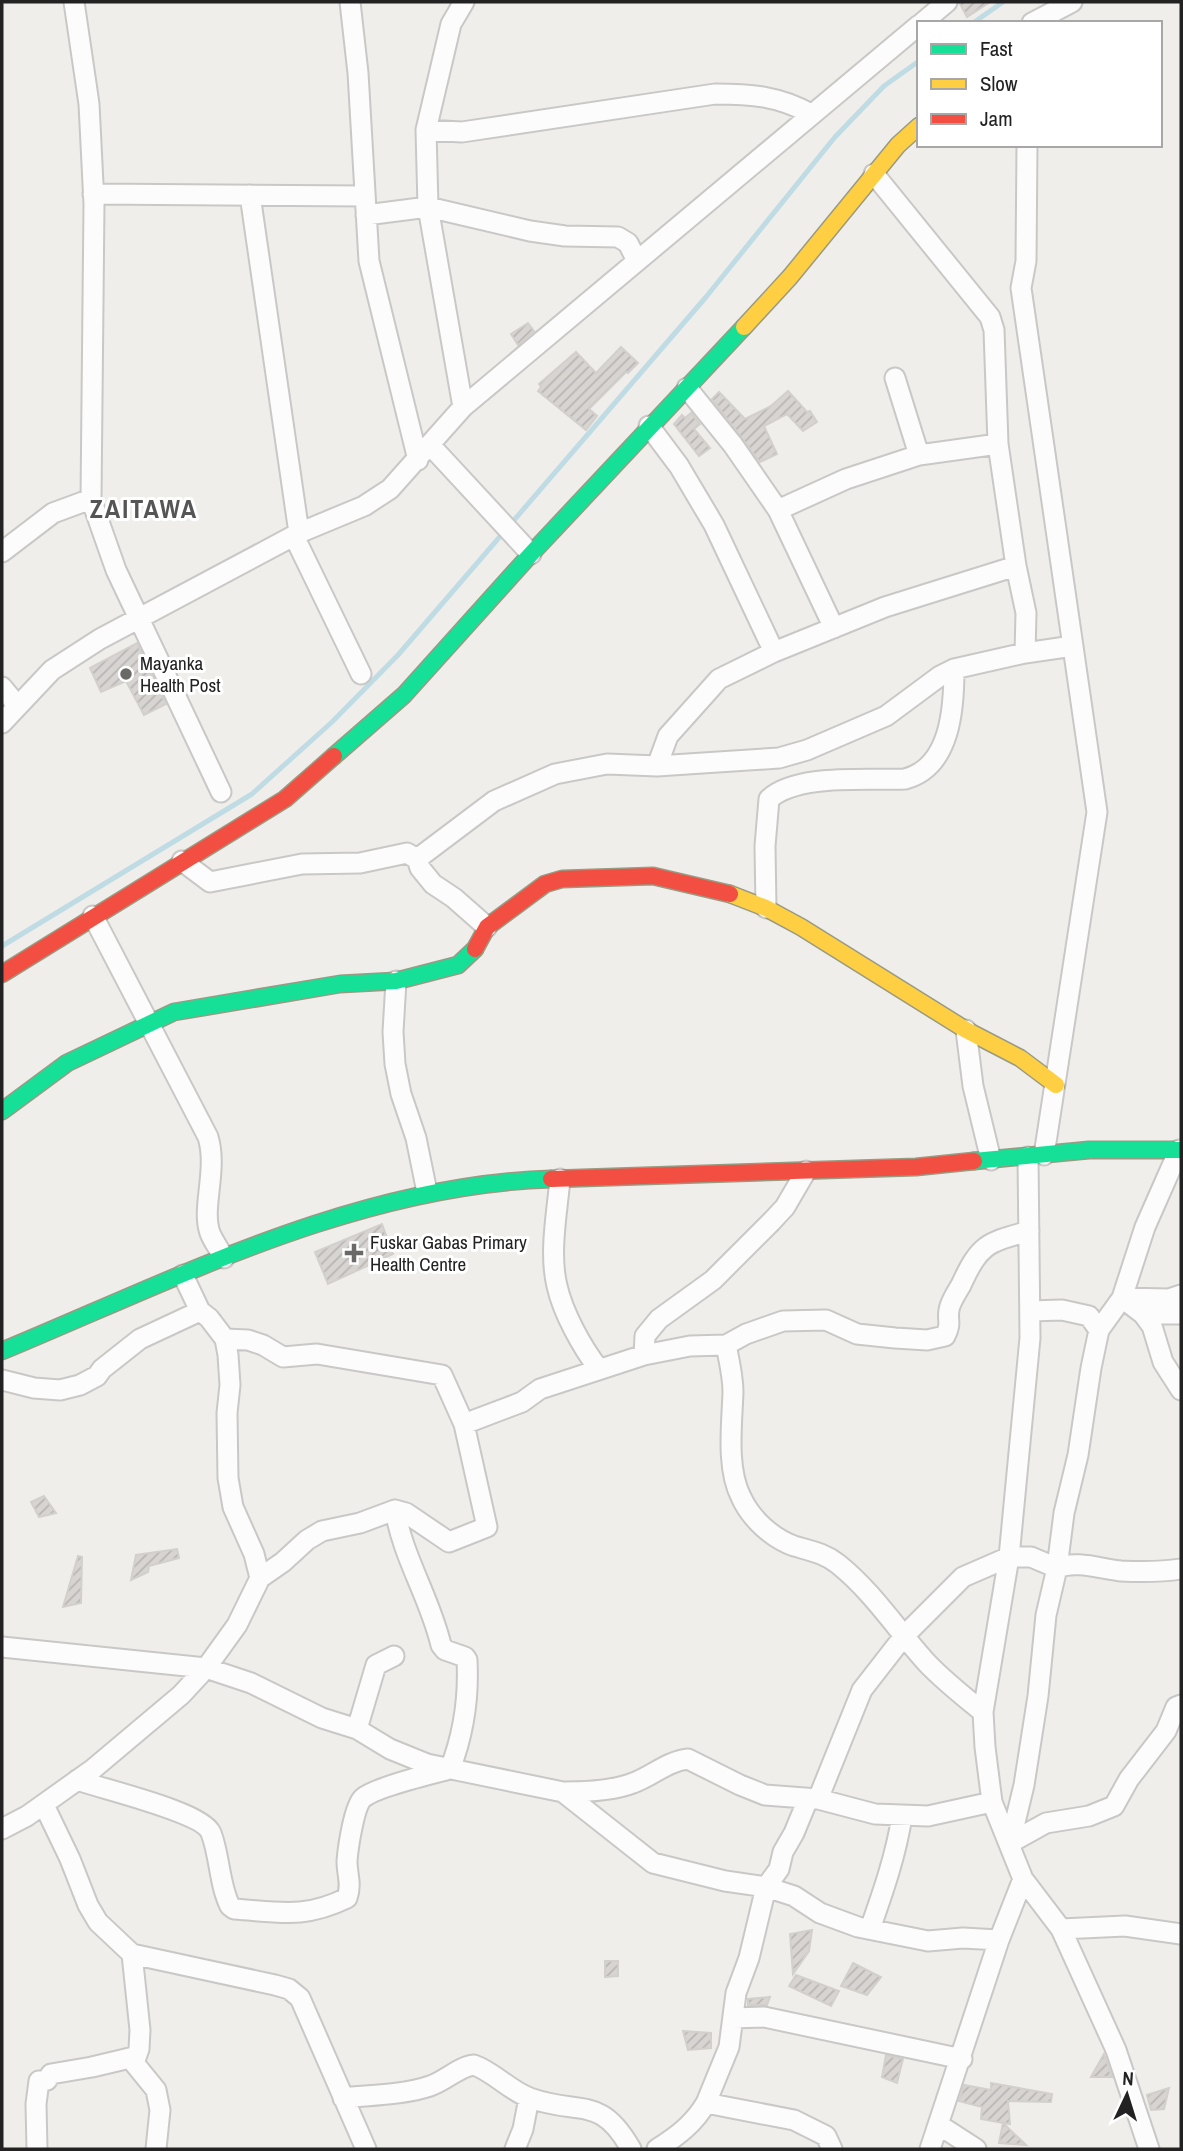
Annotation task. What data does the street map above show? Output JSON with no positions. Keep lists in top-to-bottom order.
{
  "districts": ["ZAITAWA"],
  "places": {
    "other": ["Mayanka Health Post"],
    "health": ["Fuskar Gabas Primary Health Centre"]
  },
  "legend": ["Fast", "Slow", "Jam"],
  "north": "top"
}
